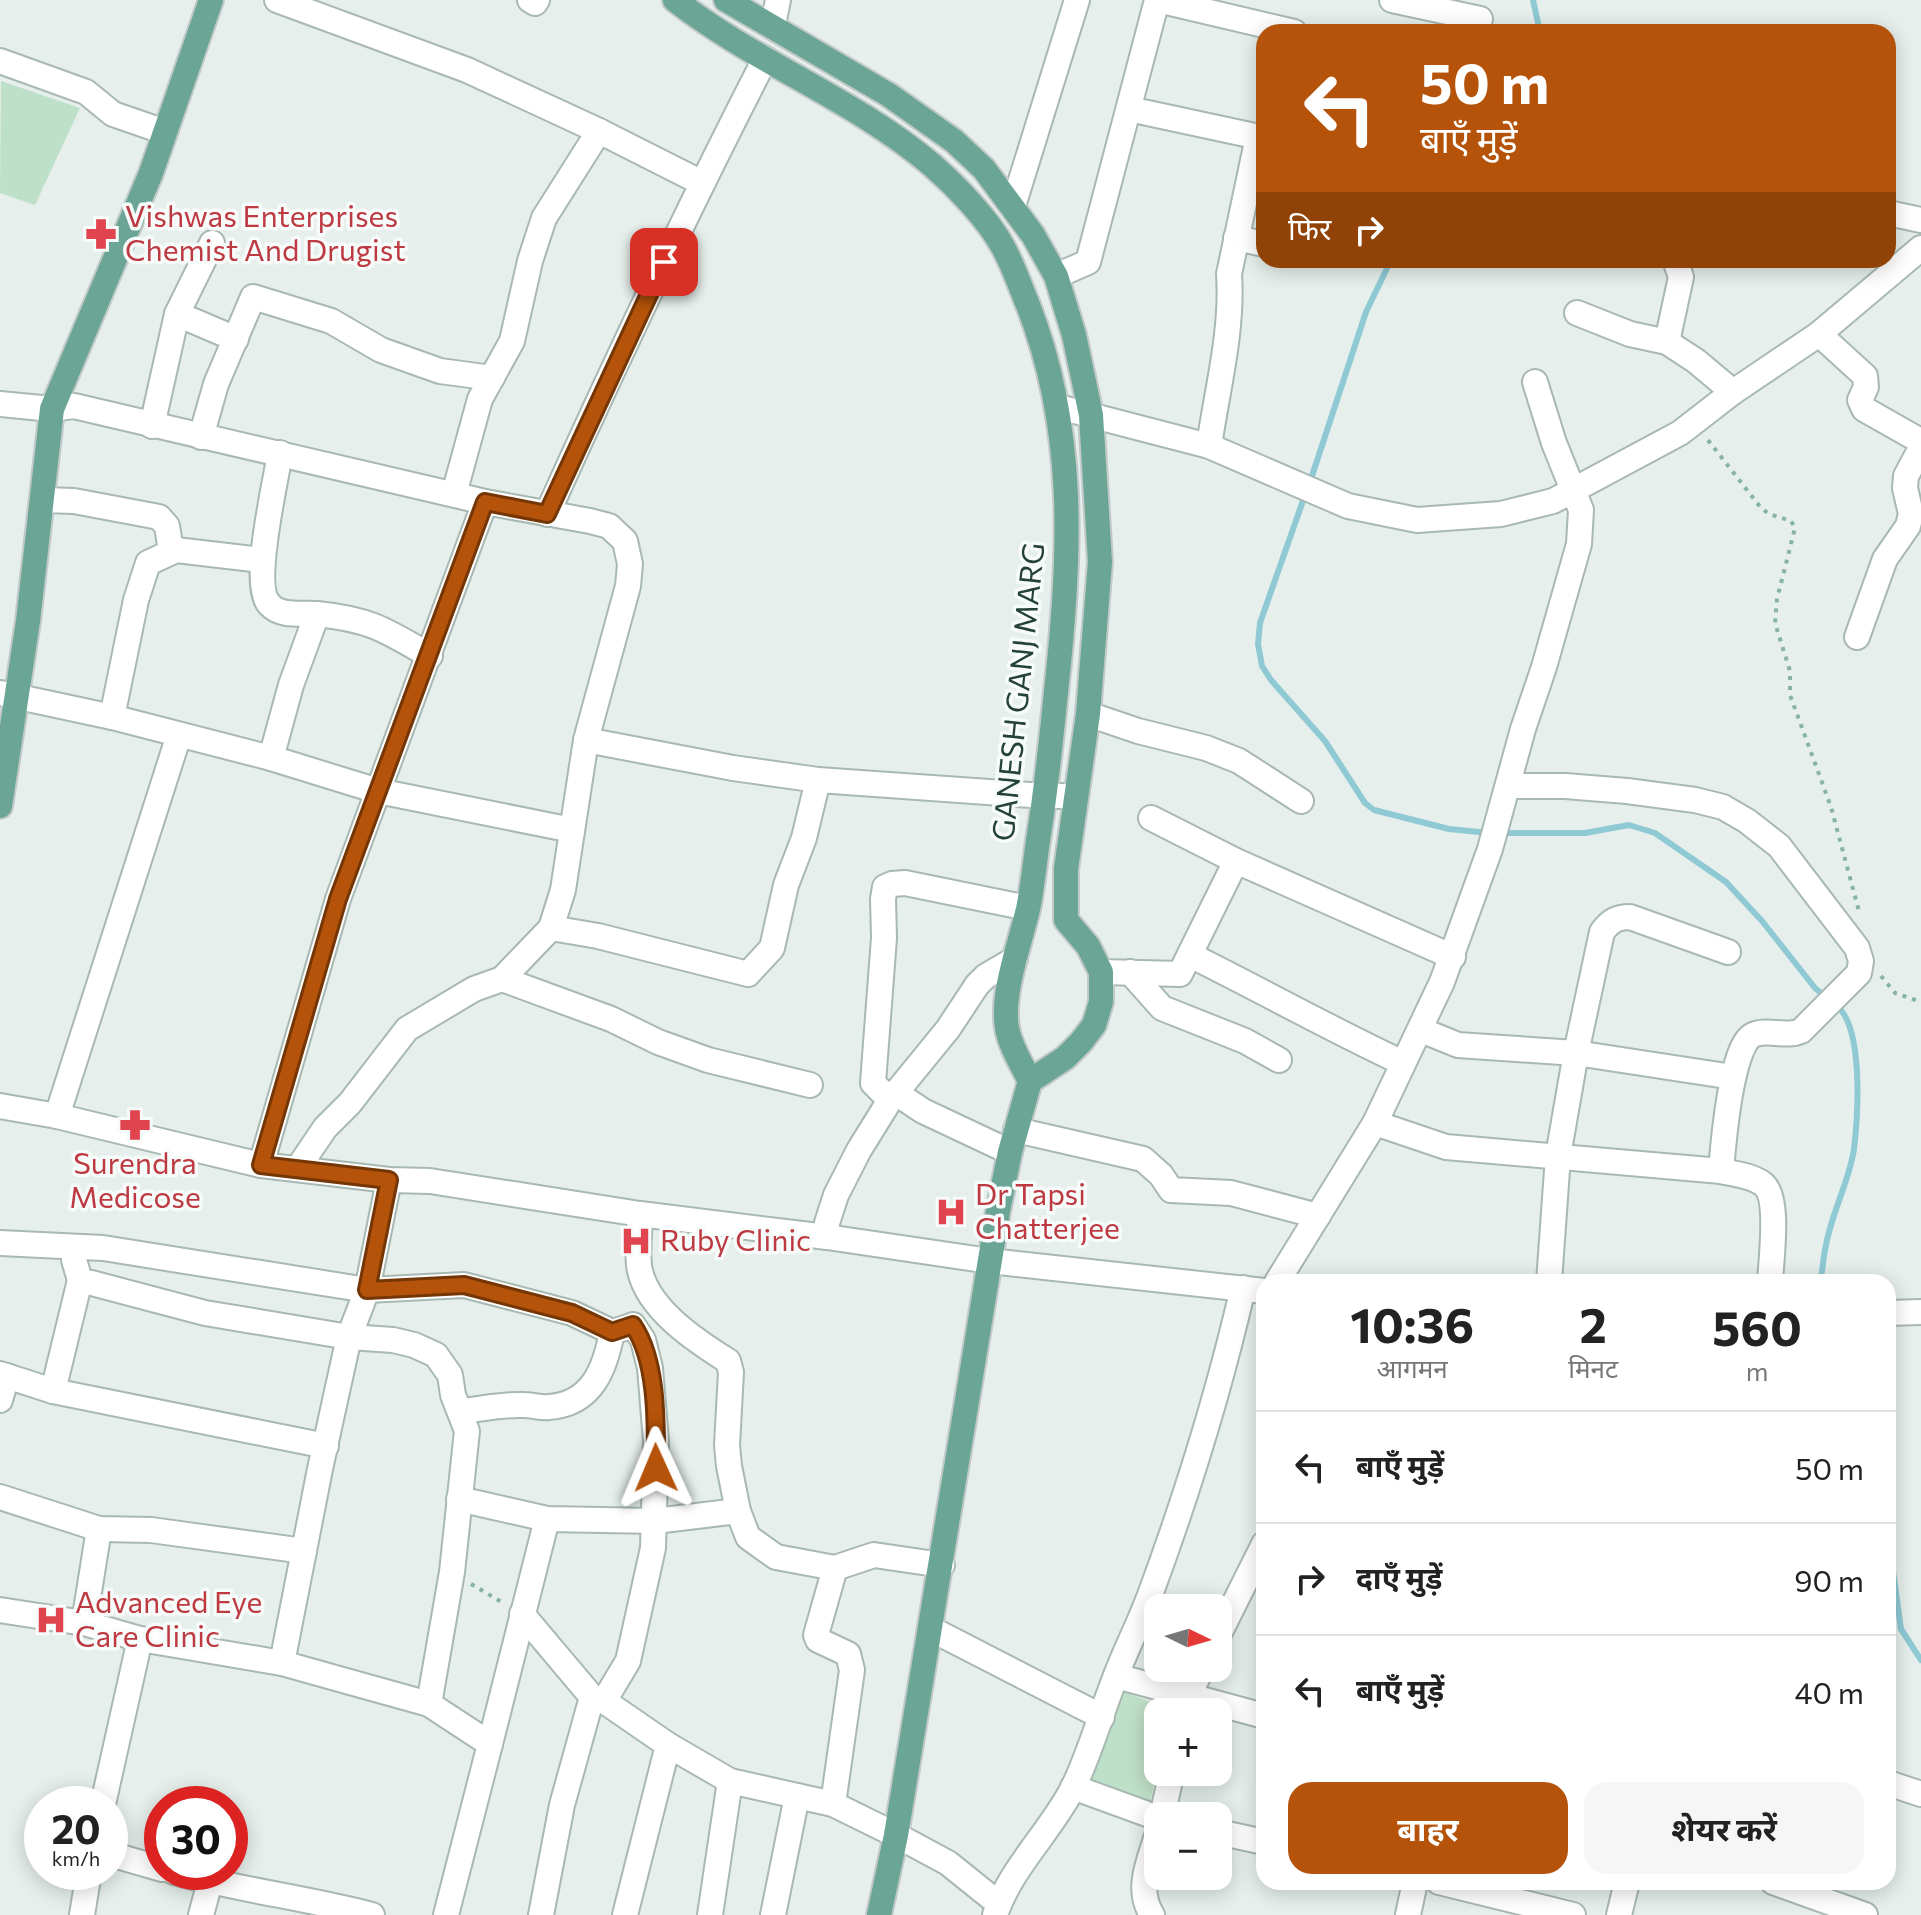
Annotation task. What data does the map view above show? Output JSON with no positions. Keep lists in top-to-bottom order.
{
  "streets": {
    "main road": ["GANESH GANJ MARG"]
  },
  "places": {
    "pharmacy": ["Vishwas Enterprises Chemist And Drugist", "Surendra Medicose"],
    "hospital": ["Dr Tapsi Chatterjee", "Ruby Clinic", "Advanced Eye Care Clinic"]
  },
  "north": "right",
  "page": {
    "turn": ["50 m", "बाएँ मुड़ें"],
    "then": "फिर",
    "eta": [
      "10:36",
      "आगमन",
      "2",
      "मिनट",
      "560",
      "m"
    ],
    "list": [
      {
        "name": "बाएँ मुड़ें",
        "value": "50 m"
      },
      {
        "name": "दाएँ मुड़ें",
        "value": "90 m"
      },
      {
        "name": "बाएँ मुड़ें",
        "value": "40 m"
      }
    ],
    "map_buttons": ["+", "−"],
    "buttons": ["बाहर", "शेयर करें"],
    "speed": "20 km/h",
    "limit": "30"
  }
}
